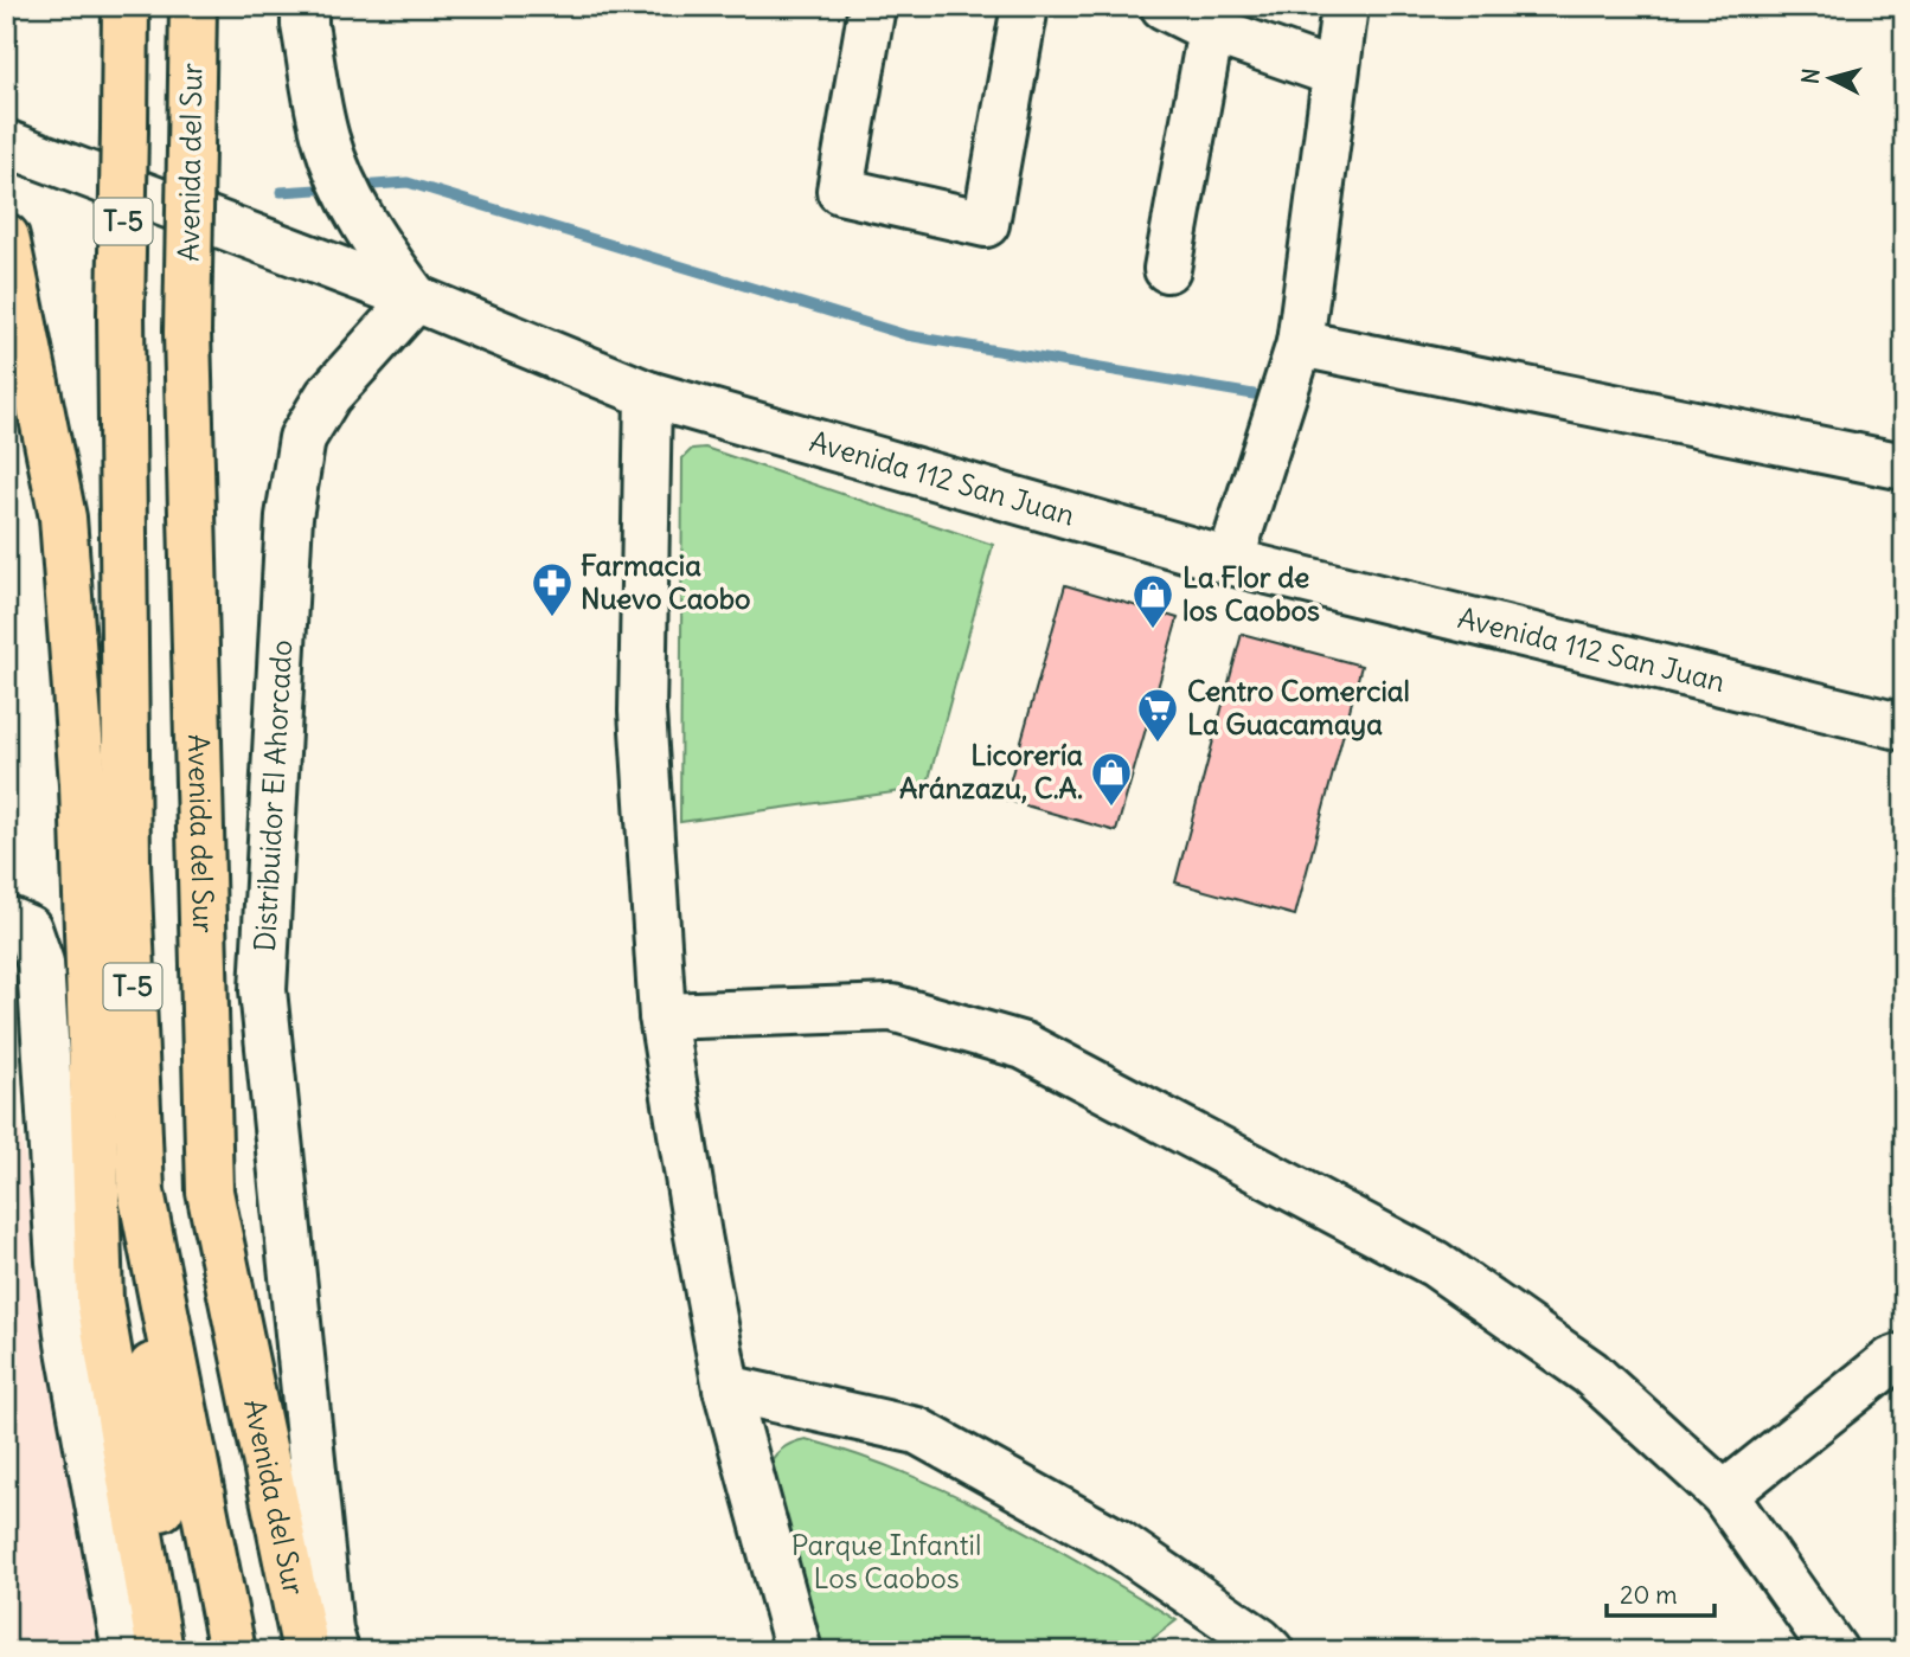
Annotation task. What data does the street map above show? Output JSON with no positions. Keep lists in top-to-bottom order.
{
  "streets": {
    "highway": ["Avenida del Sur", "T-5"],
    "street": ["Avenida 112 San Juan", "Distribuidor El Ahorcado"]
  },
  "crossings": [
    ["Avenida 112 San Juan", "Distribuidor El Ahorcado"]
  ],
  "parks": ["Parque Infantil Los Caobos"],
  "places": {
    "pharmacy": ["Farmacia Nuevo Caobo"],
    "shop": ["La Flor de los Caobos", "Licorería Aránzazu, C.A."],
    "supermarket": ["Centro Comercial La Guacamaya"]
  },
  "scale_bar": "20 m",
  "north": "left"
}
